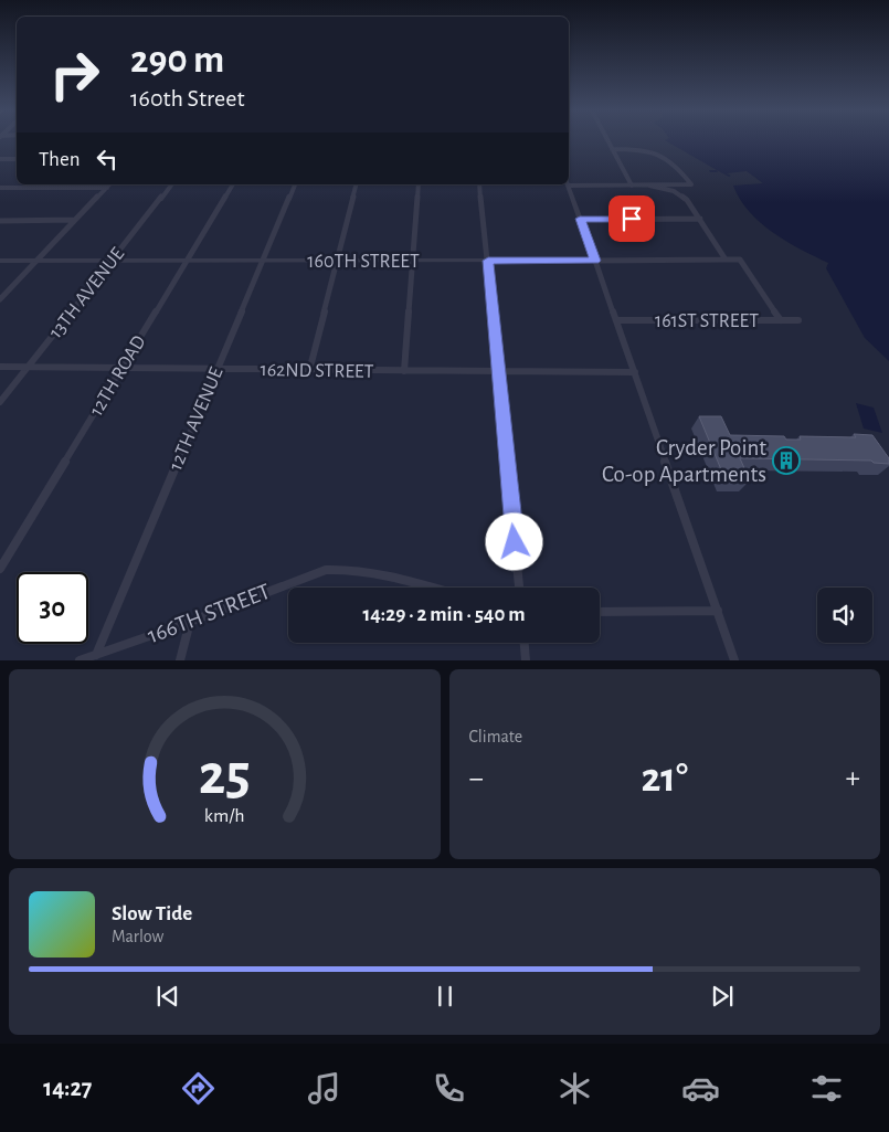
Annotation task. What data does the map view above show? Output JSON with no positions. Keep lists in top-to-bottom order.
{
  "streets": {
    "street": [
      "160TH STREET",
      "13TH AVENUE",
      "161ST STREET",
      "162ND STREET",
      "12TH ROAD",
      "12TH AVENUE",
      "166TH STREET"
    ]
  },
  "crossings": [
    ["160TH STREET", "13TH AVENUE"],
    ["160TH STREET", "12TH ROAD"],
    ["160TH STREET", "12TH AVENUE"],
    ["13TH AVENUE", "162ND STREET"],
    ["162ND STREET", "12TH ROAD"],
    ["162ND STREET", "12TH AVENUE"],
    ["12TH AVENUE", "166TH STREET"]
  ],
  "places": {
    "building": ["Cryder Point Co-op Apartments"]
  },
  "page": {
    "turn": ["290 m", "160th Street"],
    "then": "Then",
    "limit": "30",
    "trip": "14:29 · 2 min · 540 m",
    "tile": "Climate",
    "heat": ["−", "21°", "+"],
    "song": ["Slow Tide", "Marlow"],
    "tabs": "14:27",
    "gauge": ["25", "km/h"]
  }
}
